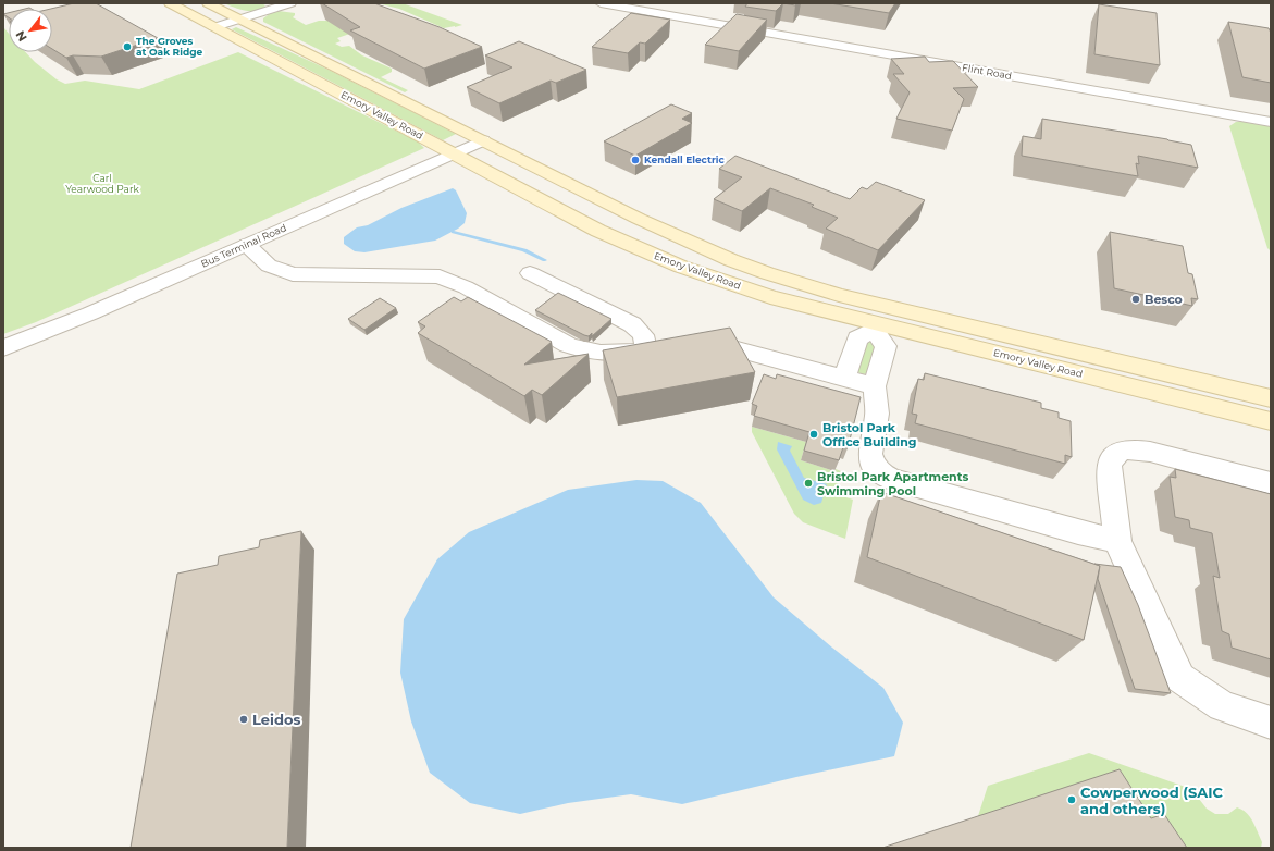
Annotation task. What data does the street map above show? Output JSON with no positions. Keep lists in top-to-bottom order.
{
  "streets": {
    "main road": ["Emory Valley Road"],
    "street": ["Flint Road", "Bus Terminal Road"]
  },
  "crossings": [
    ["Emory Valley Road", "Bus Terminal Road"]
  ],
  "parks": ["Carl Yearwood Park"],
  "places": [
    "The Groves at Oak Ridge",
    "Kendall Electric",
    "Besco",
    "Bristol Park Office Building",
    "Bristol Park Apartments Swimming Pool",
    "Leidos",
    "Cowperwood (SAIC and others)"
  ],
  "north": "bottom left"
}
